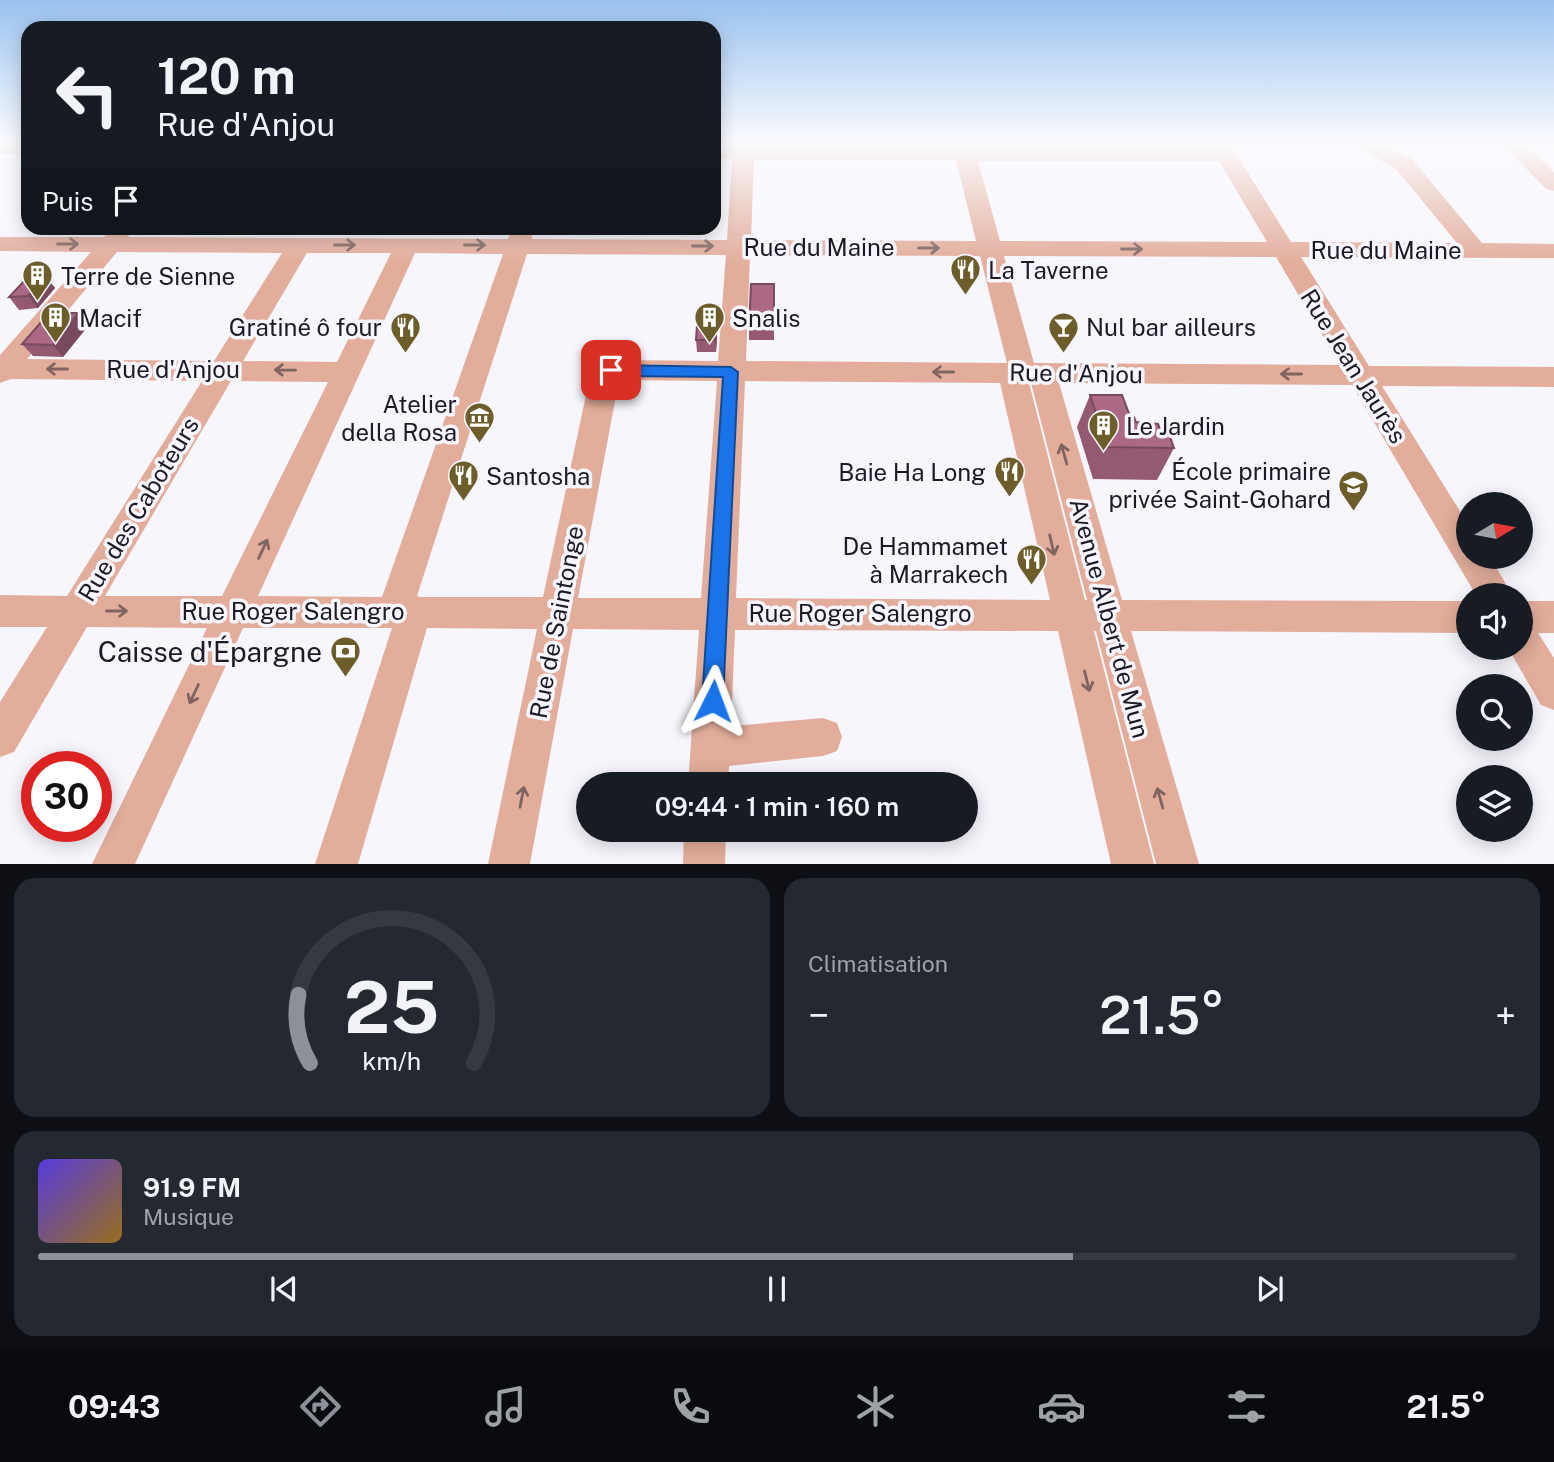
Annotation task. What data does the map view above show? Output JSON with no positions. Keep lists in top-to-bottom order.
{
  "streets": {
    "street": [
      "Rue du Maine",
      "Rue Jean Jaurès",
      "Rue d'Anjou",
      "Rue des Caboteurs",
      "Rue Roger Salengro",
      "Avenue Albert de Mun",
      "Rue de Saintonge"
    ]
  },
  "crossings": [
    ["Rue du Maine", "Rue Jean Jaurès"],
    ["Rue du Maine", "Rue des Caboteurs"],
    ["Rue du Maine", "Avenue Albert de Mun"],
    ["Rue Jean Jaurès", "Rue d'Anjou"],
    ["Rue d'Anjou", "Rue des Caboteurs"],
    ["Rue d'Anjou", "Avenue Albert de Mun"],
    ["Rue d'Anjou", "Rue de Saintonge"],
    ["Rue des Caboteurs", "Rue Roger Salengro"],
    ["Rue Roger Salengro", "Avenue Albert de Mun"],
    ["Rue Roger Salengro", "Rue de Saintonge"]
  ],
  "one_way": ["Rue du Maine", "Rue d'Anjou"],
  "places": {
    "restaurant": [
      "La Taverne",
      "Gratiné ô four",
      "Baie Ha Long",
      "Santosha",
      "De Hammamet à Marrakech"
    ],
    "building": [
      "Terre de Sienne",
      "Macif",
      "Snalis",
      "Le Jardin"
    ],
    "bar": ["Nul bar ailleurs"],
    "museum": ["Atelier della Rosa"],
    "school or university": ["École primaire privée Saint-Gohard"],
    "bank": ["Caisse d'Épargne"]
  },
  "north": "right",
  "page": {
    "turn": ["120 m", "Rue d'Anjou"],
    "then": "Puis",
    "limit": "30",
    "trip": "09:44 · 1 min · 160 m",
    "tile": "Climatisation",
    "heat": ["−", "21.5°", "+"],
    "song": ["91.9 FM", "Musique"],
    "tabs": ["09:43", "21.5°"],
    "gauge": ["25", "km/h"]
  }
}
